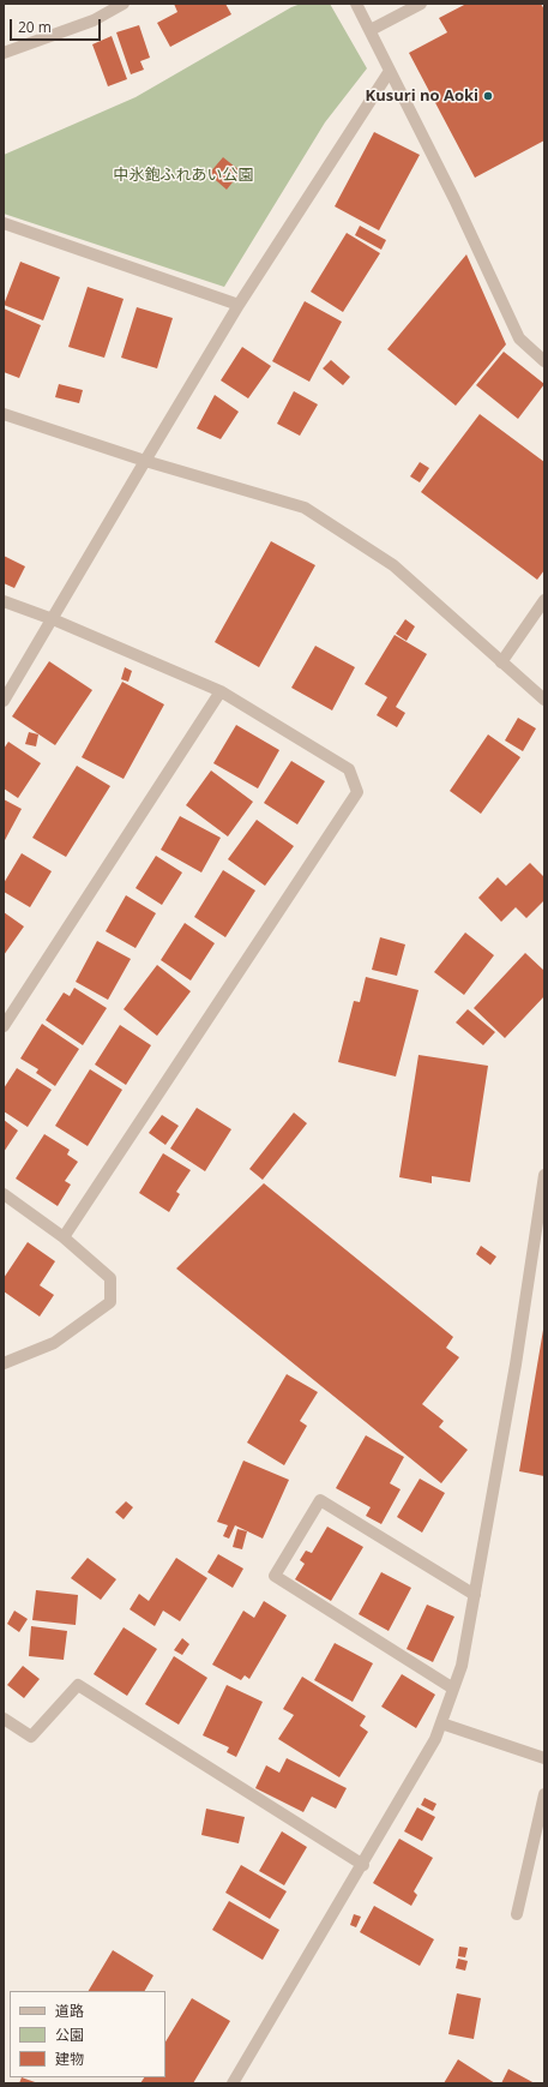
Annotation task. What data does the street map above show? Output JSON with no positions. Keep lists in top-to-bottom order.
{
  "parks": ["中氷鉋ふれあい公園"],
  "places": ["Kusuri no Aoki"],
  "legend": ["道路", "公園", "建物"],
  "scale_bar": "20 m"
}
